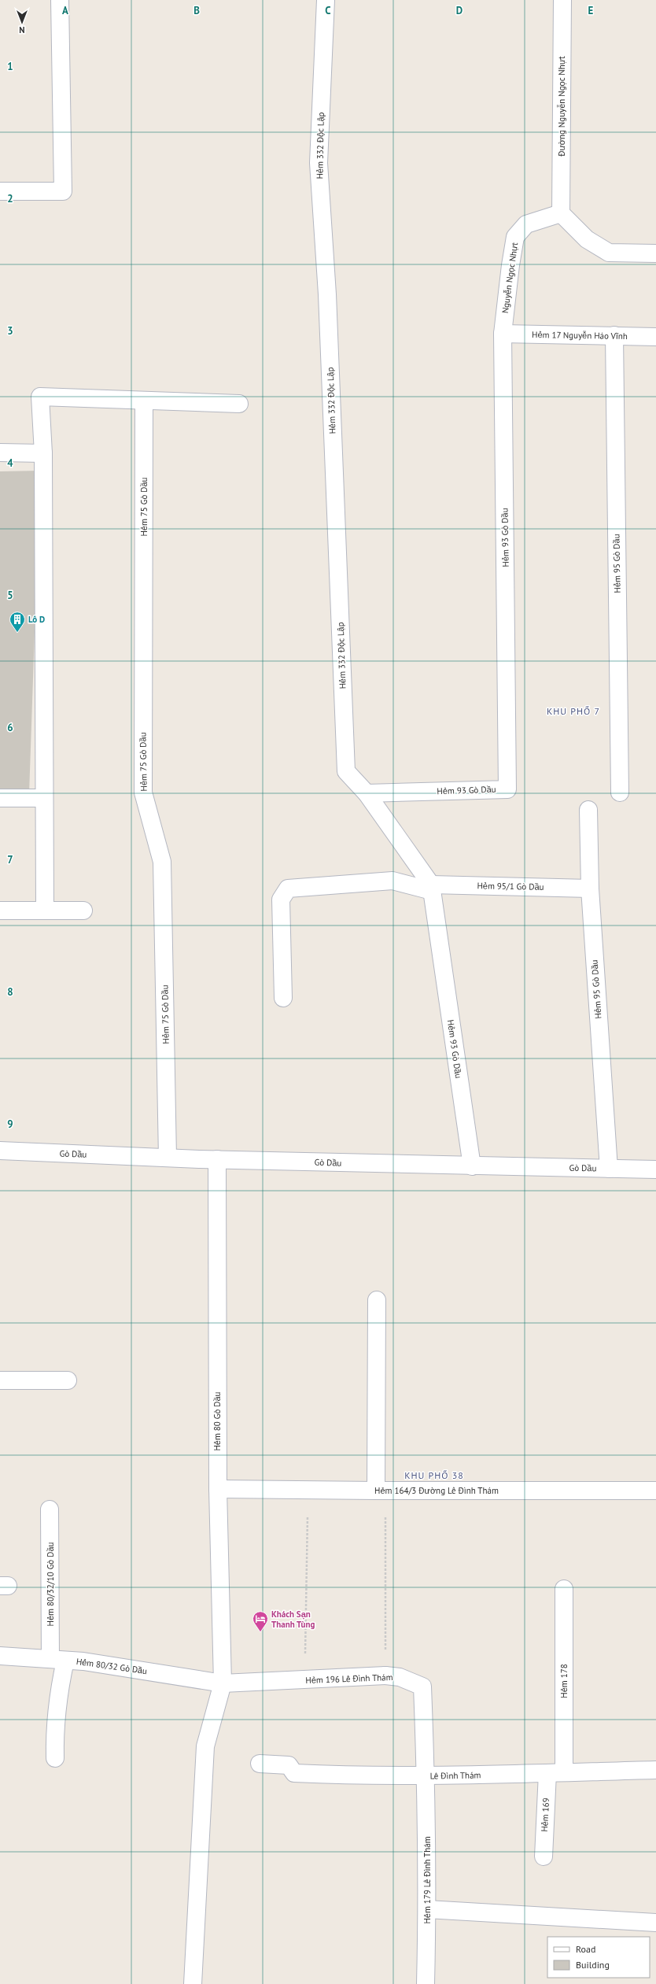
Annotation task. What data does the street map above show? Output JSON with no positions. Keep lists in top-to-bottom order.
{
  "streets": {
    "street": [
      "Đường Nguyễn Ngọc Nhựt",
      "Hẻm 332 Độc Lập",
      "Nguyễn Ngọc Nhựt",
      "Hẻm 17 Nguyễn Háo Vĩnh",
      "Hẻm 75 Gò Dầu",
      "Hẻm 93 Gò Dầu",
      "Hẻm 95 Gò Dầu",
      "Hẻm 95/1 Gò Dầu",
      "Gò Dầu",
      "Hẻm 80 Gò Dầu",
      "Hẻm 164/3 Đường Lê Đình Thám",
      "Hẻm 80/32/10 Gò Dầu",
      "Hẻm 80/32 Gò Dầu",
      "Hẻm 196 Lê Đình Thám",
      "Hẻm 178",
      "Lê Đình Thám",
      "Hẻm 169",
      "Hẻm 179 Lê Đình Thám"
    ]
  },
  "crossings": [
    ["Đường Nguyễn Ngọc Nhựt", "Nguyễn Ngọc Nhựt"],
    ["Hẻm 332 Độc Lập", "Hẻm 93 Gò Dầu"],
    ["Nguyễn Ngọc Nhựt", "Hẻm 17 Nguyễn Háo Vĩnh"],
    ["Nguyễn Ngọc Nhựt", "Hẻm 93 Gò Dầu"],
    ["Hẻm 17 Nguyễn Háo Vĩnh", "Hẻm 93 Gò Dầu"],
    ["Hẻm 17 Nguyễn Háo Vĩnh", "Hẻm 95 Gò Dầu"],
    ["Hẻm 75 Gò Dầu", "Gò Dầu"],
    ["Hẻm 93 Gò Dầu", "Hẻm 95/1 Gò Dầu"],
    ["Hẻm 93 Gò Dầu", "Gò Dầu"],
    ["Hẻm 95 Gò Dầu", "Hẻm 95/1 Gò Dầu"],
    ["Hẻm 95 Gò Dầu", "Gò Dầu"],
    ["Gò Dầu", "Hẻm 80 Gò Dầu"],
    ["Hẻm 80 Gò Dầu", "Hẻm 164/3 Đường Lê Đình Thám"],
    ["Hẻm 80 Gò Dầu", "Hẻm 80/32 Gò Dầu"],
    ["Hẻm 80 Gò Dầu", "Hẻm 196 Lê Đình Thám"],
    ["Hẻm 80/32/10 Gò Dầu", "Hẻm 80/32 Gò Dầu"],
    ["Hẻm 80/32 Gò Dầu", "Hẻm 196 Lê Đình Thám"],
    ["Hẻm 196 Lê Đình Thám", "Lê Đình Thám"],
    ["Hẻm 196 Lê Đình Thám", "Hẻm 179 Lê Đình Thám"],
    ["Hẻm 178", "Lê Đình Thám"],
    ["Lê Đình Thám", "Hẻm 169"],
    ["Lê Đình Thám", "Hẻm 179 Lê Đình Thám"]
  ],
  "districts": ["KHU PHỐ 7", "KHU PHỐ 38"],
  "places": {
    "building": ["Lô D"],
    "hotel": ["Khách Sạn Thanh Tùng"]
  },
  "legend": ["Road", "Building"],
  "north": "bottom",
  "grid": {
    "columns": [
      "A",
      "B",
      "C",
      "D",
      "E"
    ],
    "rows": [
      "1",
      "2",
      "3",
      "4",
      "5",
      "6",
      "7",
      "8",
      "9"
    ]
  }
}
